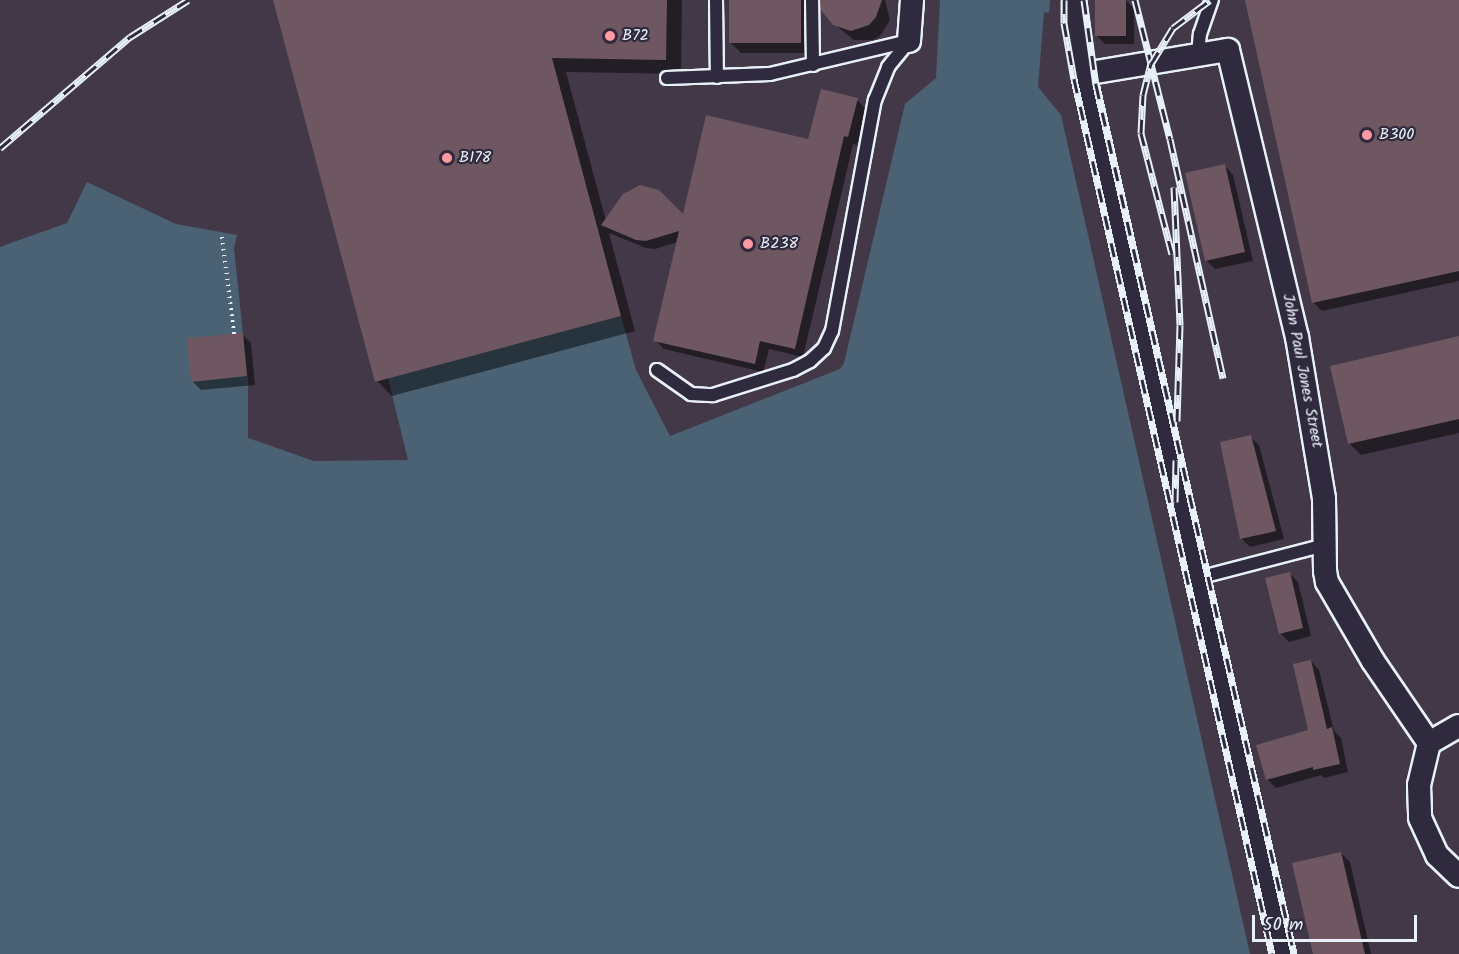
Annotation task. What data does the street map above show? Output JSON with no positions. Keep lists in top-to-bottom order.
{
  "streets": {
    "street": ["John Paul Jones Street"]
  },
  "places": [
    "B72",
    "B300",
    "B178",
    "B238"
  ],
  "scale_bar": "50 m"
}
